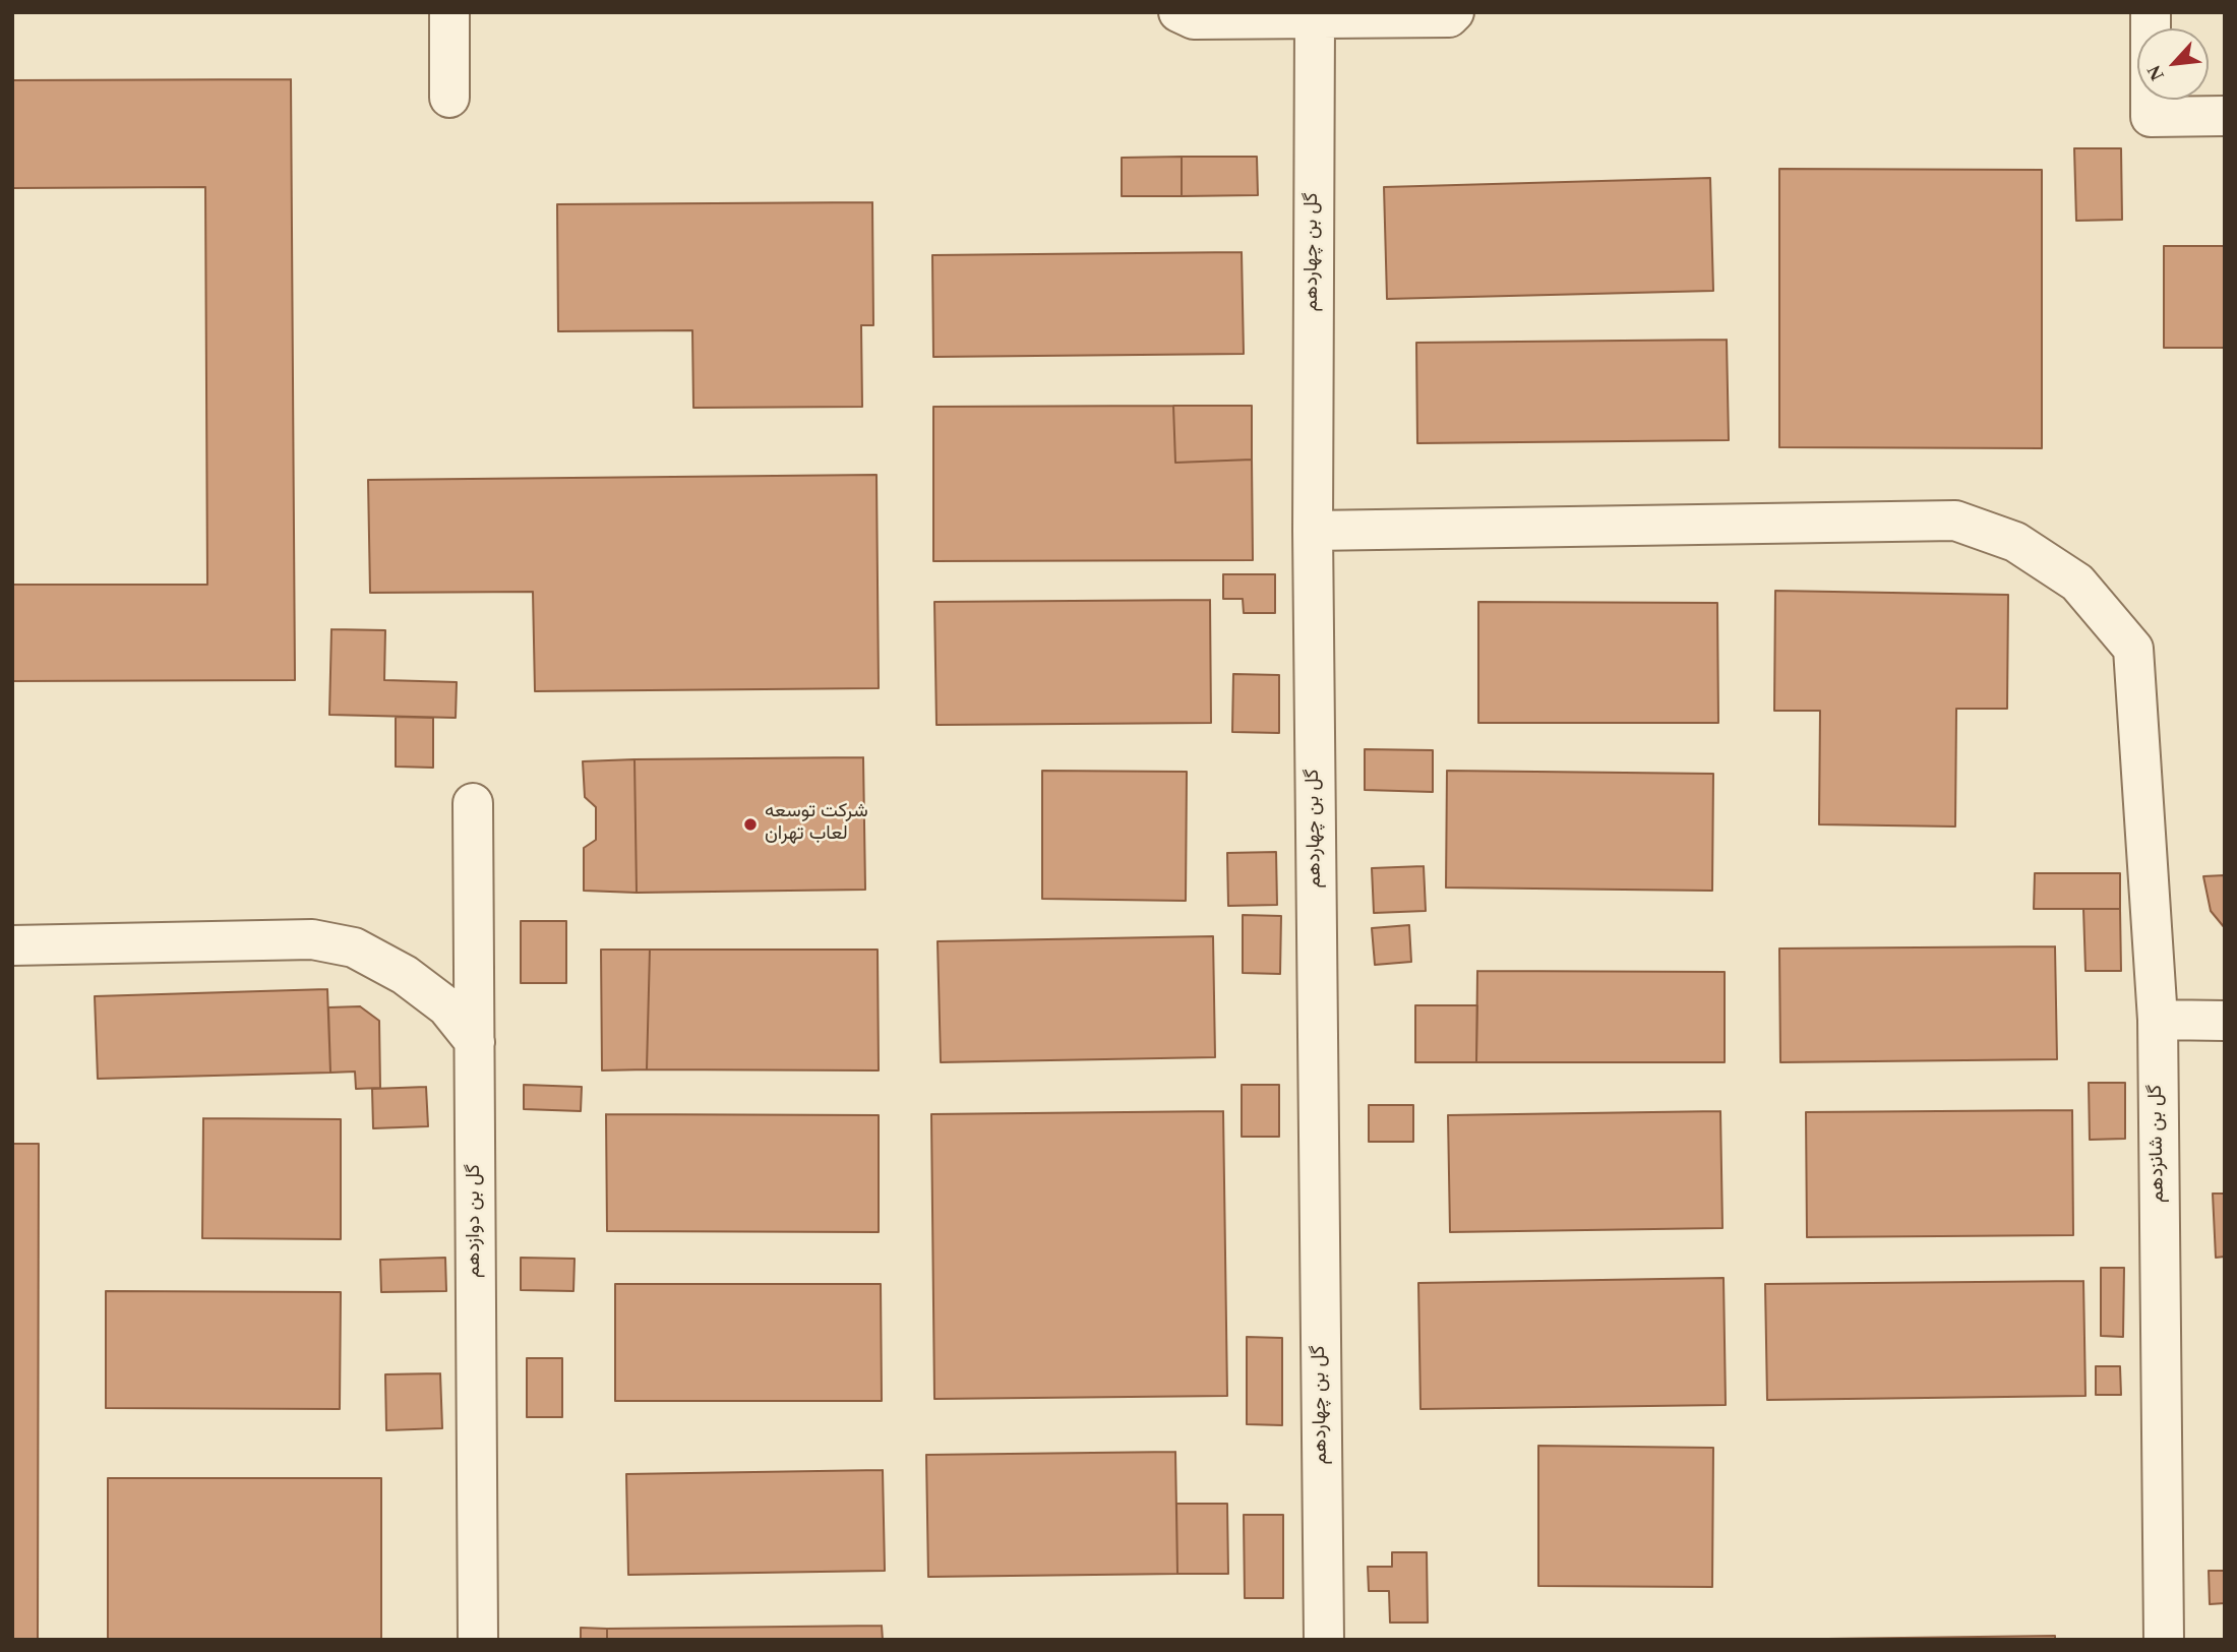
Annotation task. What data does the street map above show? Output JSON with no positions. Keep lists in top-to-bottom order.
{
  "streets": {
    "street": ["گل بن چهاردهم", "گل بن شانزدهم", "گل بن دوازدهم"]
  },
  "crossings": [
    ["گل بن چهاردهم", "گل بن شانزدهم"]
  ],
  "places": ["شرکت توسعه لعاب تهران"],
  "north": "bottom left"
}
